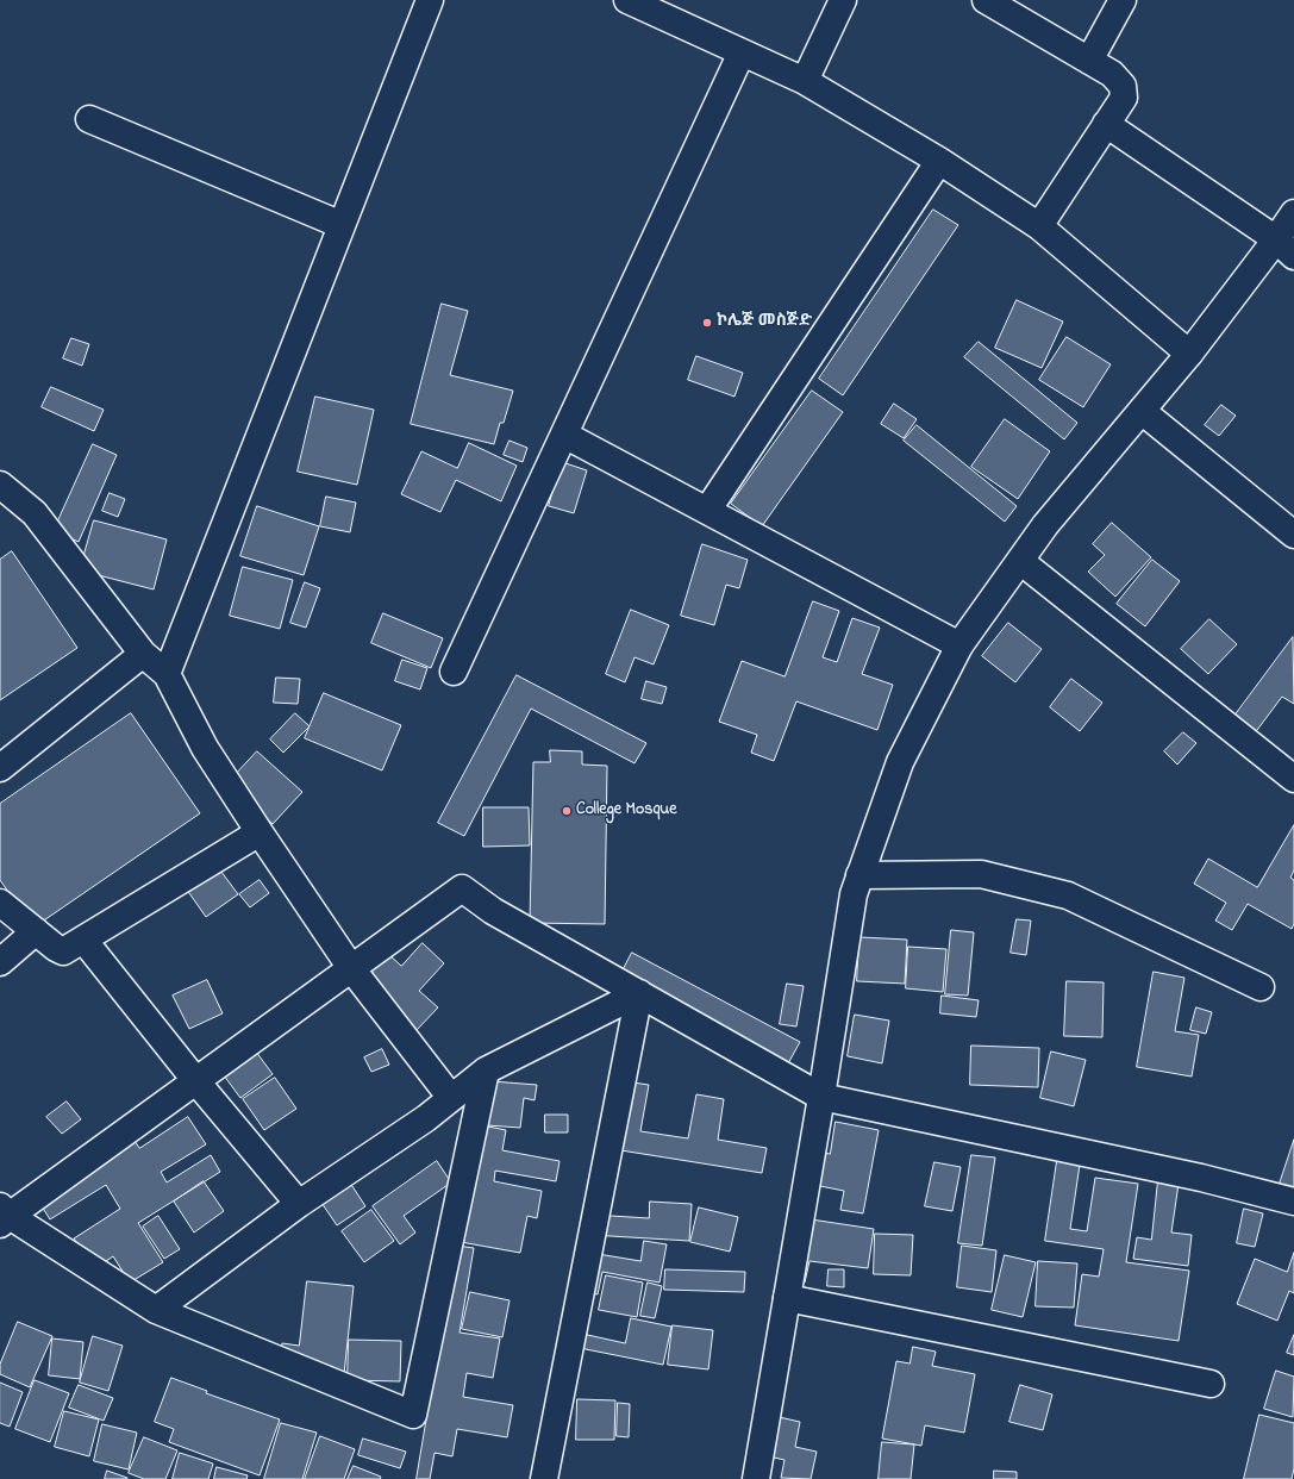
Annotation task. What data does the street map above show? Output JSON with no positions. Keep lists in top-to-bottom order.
{
  "places": ["ኮሌጅ መስጅድ", "College Mosque"]
}
